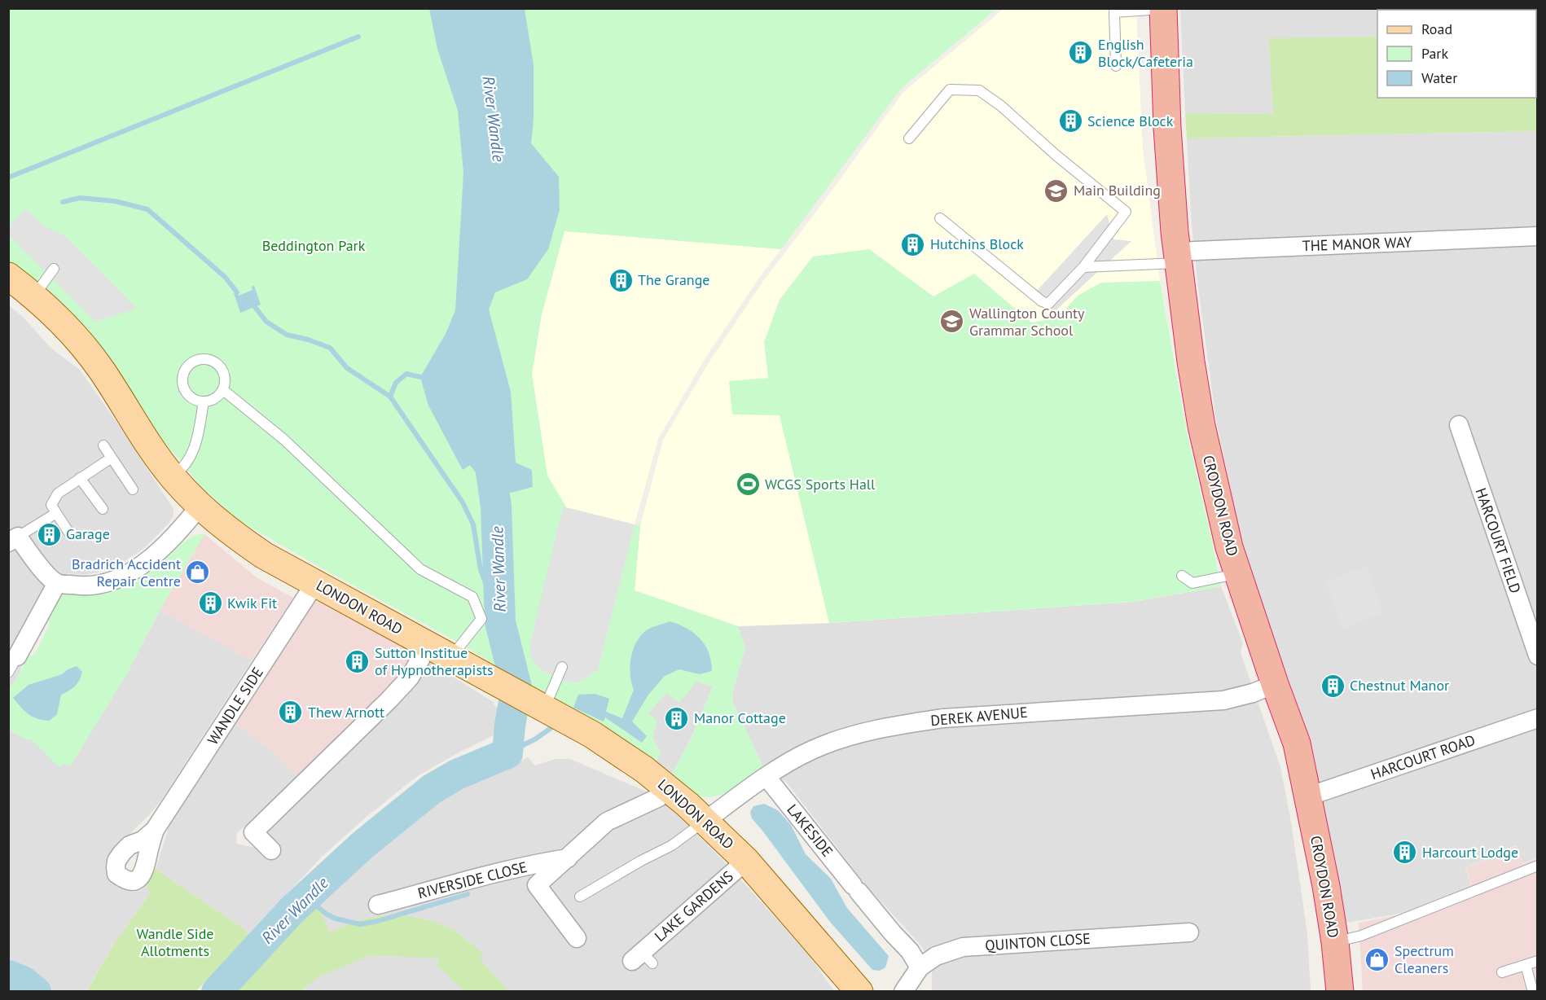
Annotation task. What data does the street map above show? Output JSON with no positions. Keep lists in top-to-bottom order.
{
  "streets": {
    "highway": ["CROYDON ROAD"],
    "main road": ["LONDON ROAD"],
    "street": [
      "THE MANOR WAY",
      "HARCOURT FIELD",
      "WANDLE SIDE",
      "DEREK AVENUE",
      "HARCOURT ROAD",
      "LAKESIDE",
      "RIVERSIDE CLOSE",
      "LAKE GARDENS",
      "QUINTON CLOSE"
    ]
  },
  "crossings": [
    ["THE MANOR WAY", "CROYDON ROAD"],
    ["CROYDON ROAD", "DEREK AVENUE"],
    ["CROYDON ROAD", "HARCOURT ROAD"],
    ["LONDON ROAD", "WANDLE SIDE"],
    ["LONDON ROAD", "DEREK AVENUE"],
    ["LONDON ROAD", "RIVERSIDE CLOSE"],
    ["LONDON ROAD", "LAKE GARDENS"],
    ["DEREK AVENUE", "LAKESIDE"],
    ["LAKESIDE", "QUINTON CLOSE"]
  ],
  "water": ["River Wandle"],
  "parks": ["Beddington Park", "Wandle Side Allotments"],
  "places": {
    "building": [
      "English Block/Cafeteria",
      "Science Block",
      "Hutchins Block",
      "The Grange",
      "Garage",
      "Kwik Fit",
      "Sutton Institue of Hypnotherapists",
      "Chestnut Manor",
      "Thew Arnott",
      "Manor Cottage",
      "Harcourt Lodge"
    ],
    "school or university": ["Main Building", "Wallington County Grammar School"],
    "sports": ["WCGS Sports Hall"],
    "shop": ["Bradrich Accident Repair Centre", "Spectrum Cleaners"]
  },
  "legend": ["Road", "Park", "Water"]
}
